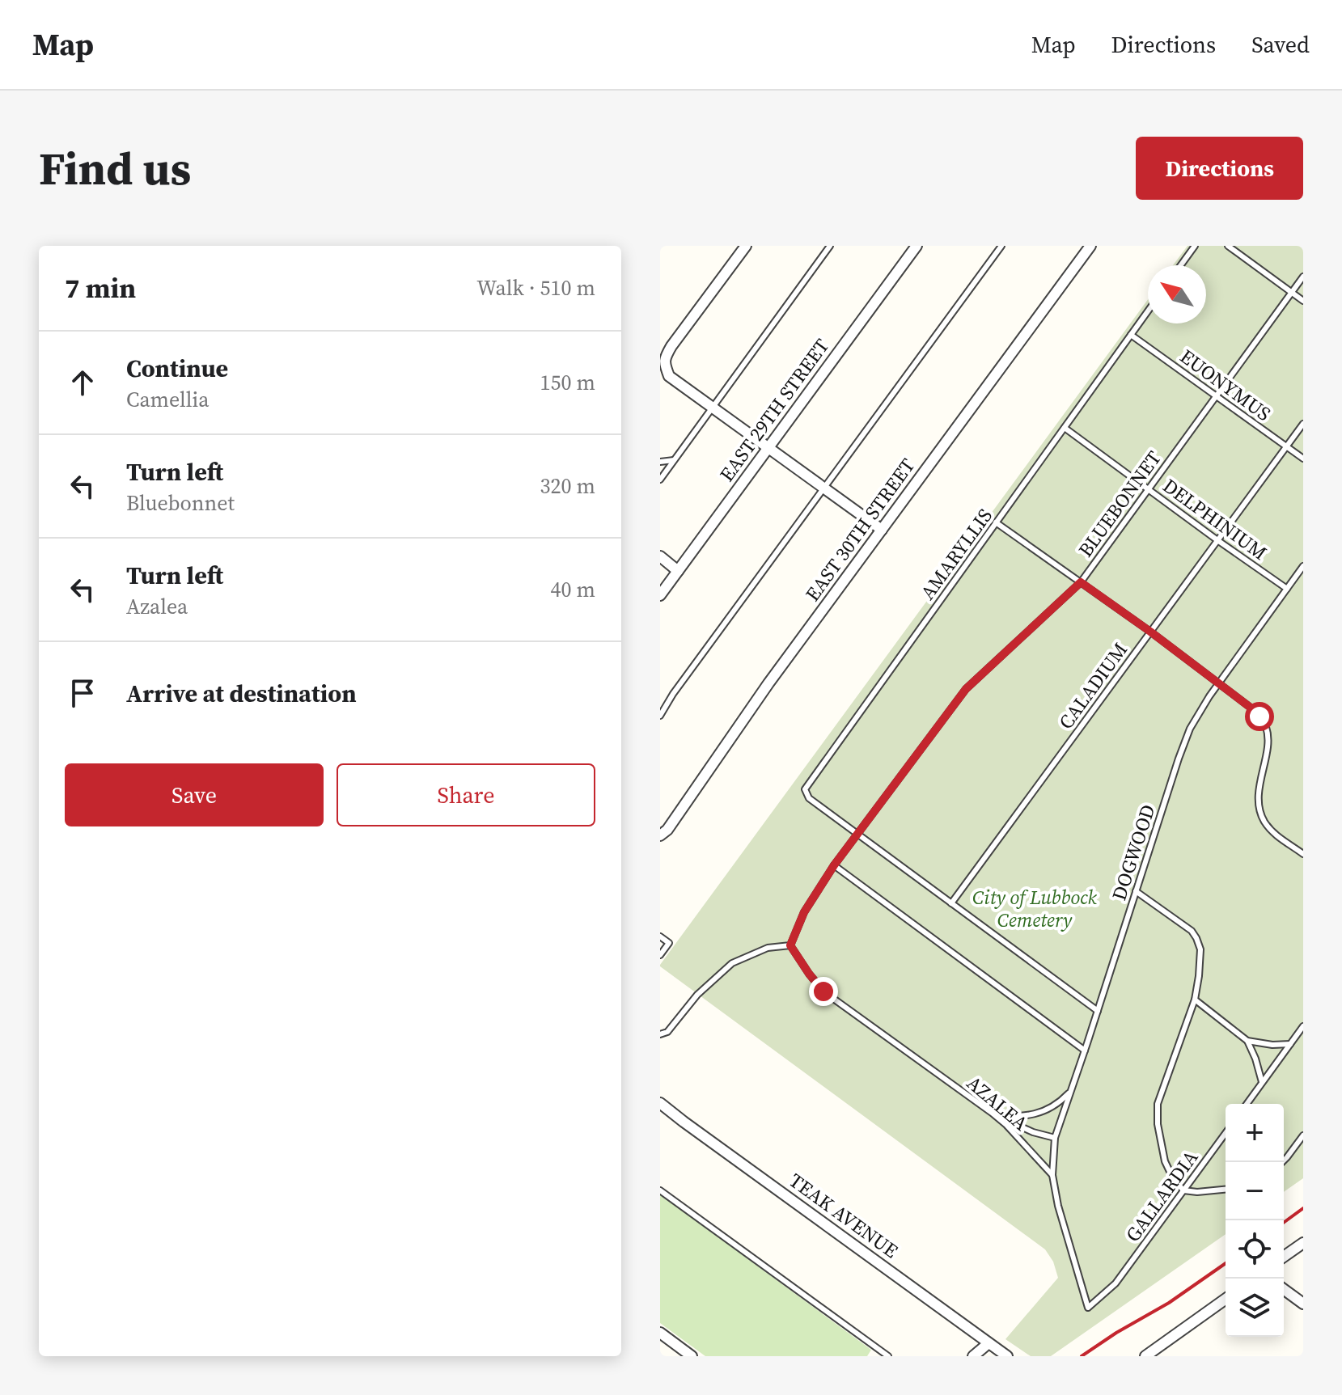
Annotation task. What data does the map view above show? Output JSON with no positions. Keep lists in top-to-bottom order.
{
  "streets": {
    "street": ["EAST 29TH STREET", "EAST 30TH STREET", "TEAK AVENUE"],
    "lane": [
      "EUONYMUS",
      "BLUEBONNET",
      "DELPHINIUM",
      "AMARYLLIS",
      "CALADIUM",
      "DOGWOOD",
      "AZALEA",
      "GALLARDIA"
    ]
  },
  "crossings": [
    ["EUONYMUS", "BLUEBONNET"],
    ["EUONYMUS", "AMARYLLIS"],
    ["EUONYMUS", "CALADIUM"],
    ["BLUEBONNET", "DELPHINIUM"],
    ["BLUEBONNET", "AMARYLLIS"],
    ["BLUEBONNET", "AZALEA"],
    ["DELPHINIUM", "AMARYLLIS"],
    ["DELPHINIUM", "CALADIUM"],
    ["DELPHINIUM", "DOGWOOD"],
    ["DOGWOOD", "AZALEA"],
    ["DOGWOOD", "GALLARDIA"],
    ["AZALEA", "GALLARDIA"]
  ],
  "parks": ["City of Lubbock Cemetery"],
  "north": "top left",
  "page": {
    "header": "Map",
    "nav": ["Map", "Directions", "Saved"],
    "buttons": [
      "Directions",
      ["Save", "Share"]
    ],
    "title": "Find us",
    "heading": ["7 min", "Walk · 510 m"],
    "list": [
      ["Continue", "Camellia", "150 m"],
      ["Turn left", "Bluebonnet", "320 m"],
      ["Turn left", "Azalea", "40 m"],
      "Arrive at destination"
    ],
    "map_buttons": ["+", "−"]
  }
}
